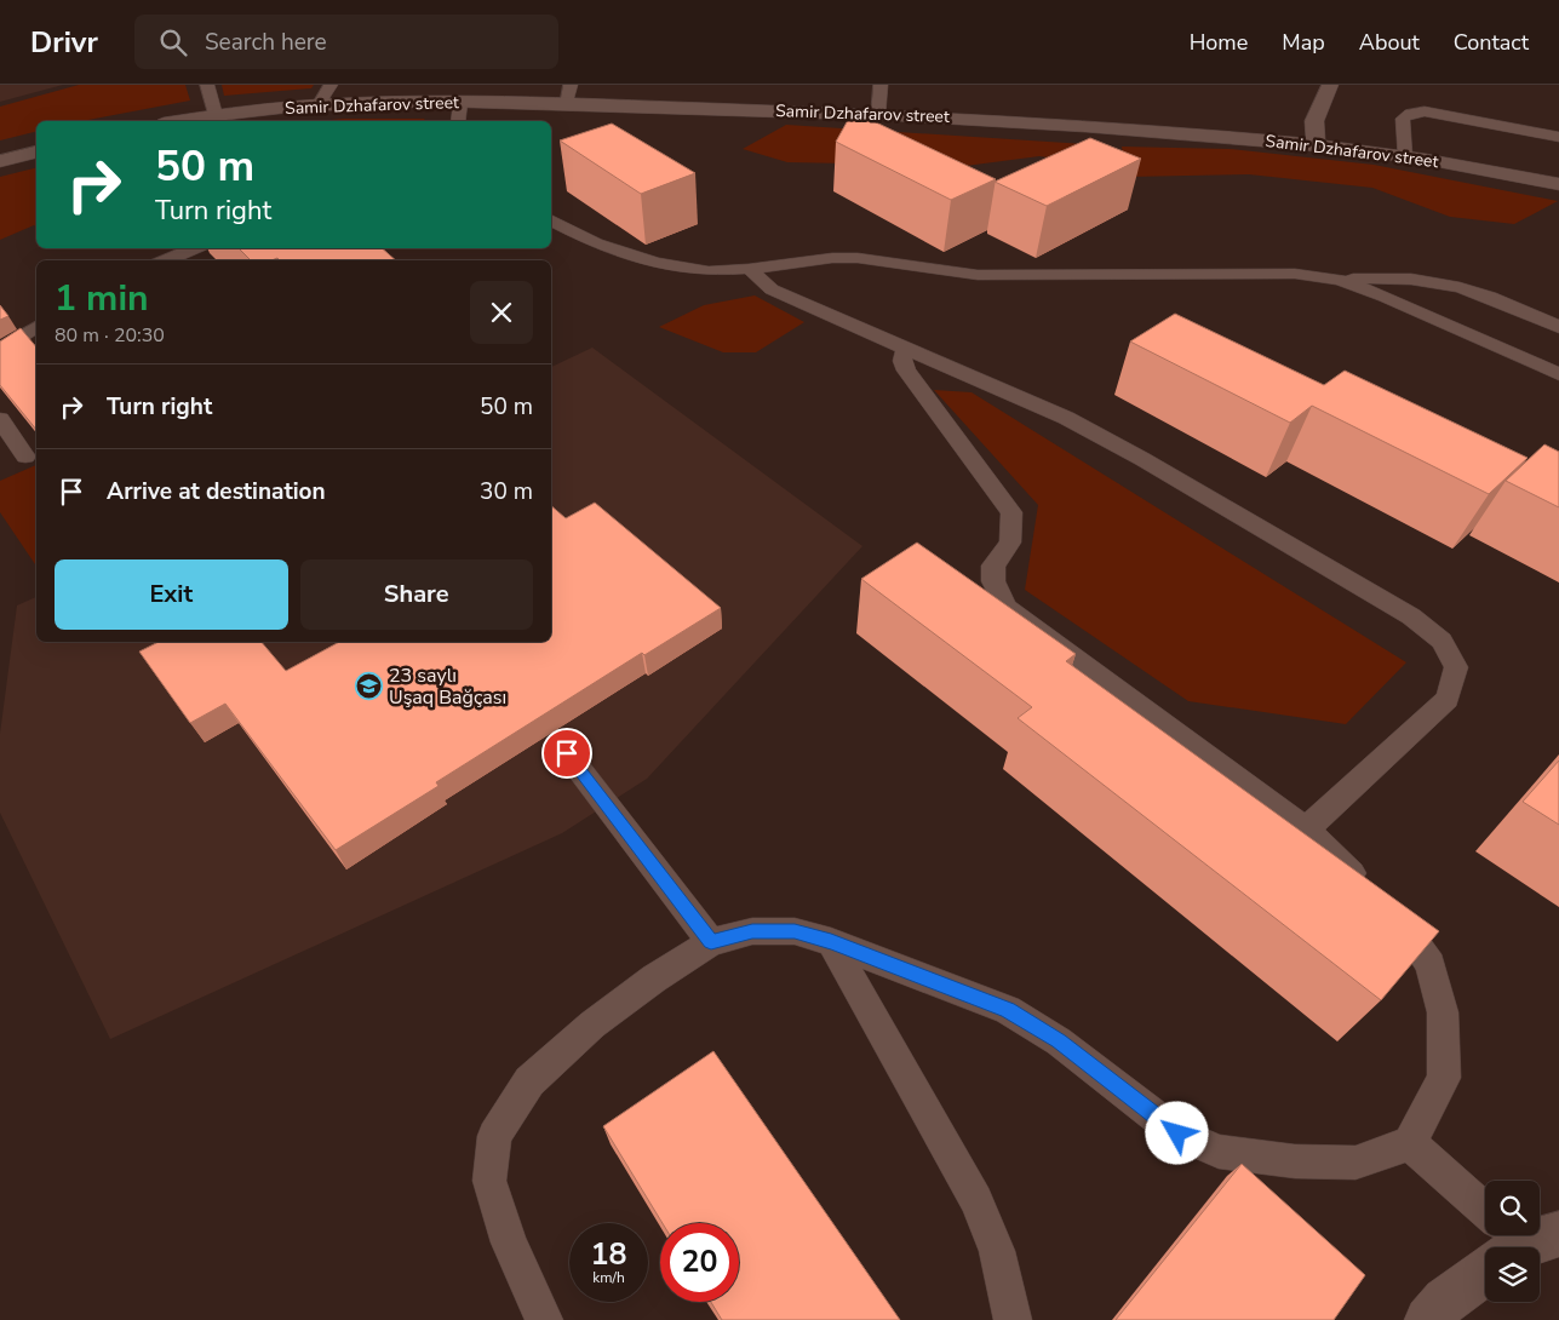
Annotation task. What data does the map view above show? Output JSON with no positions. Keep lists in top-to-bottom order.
{
  "streets": {
    "street": ["Samir Dzhafarov street"]
  },
  "places": {
    "school or university": ["23 saylı Uşaq Bağçası"]
  },
  "page": {
    "header": "Drivr",
    "search": "Search here",
    "nav": [
      "Home",
      "Map",
      "About",
      "Contact"
    ],
    "turn": ["50 m", "Turn right"],
    "heading": ["1 min", "80 m · 20:30"],
    "list": [
      {
        "name": "Turn right",
        "value": "50 m"
      },
      {
        "name": "Arrive at destination",
        "value": "30 m"
      }
    ],
    "buttons": ["Exit", "Share"],
    "speed": "18 km/h",
    "limit": "20"
  }
}
